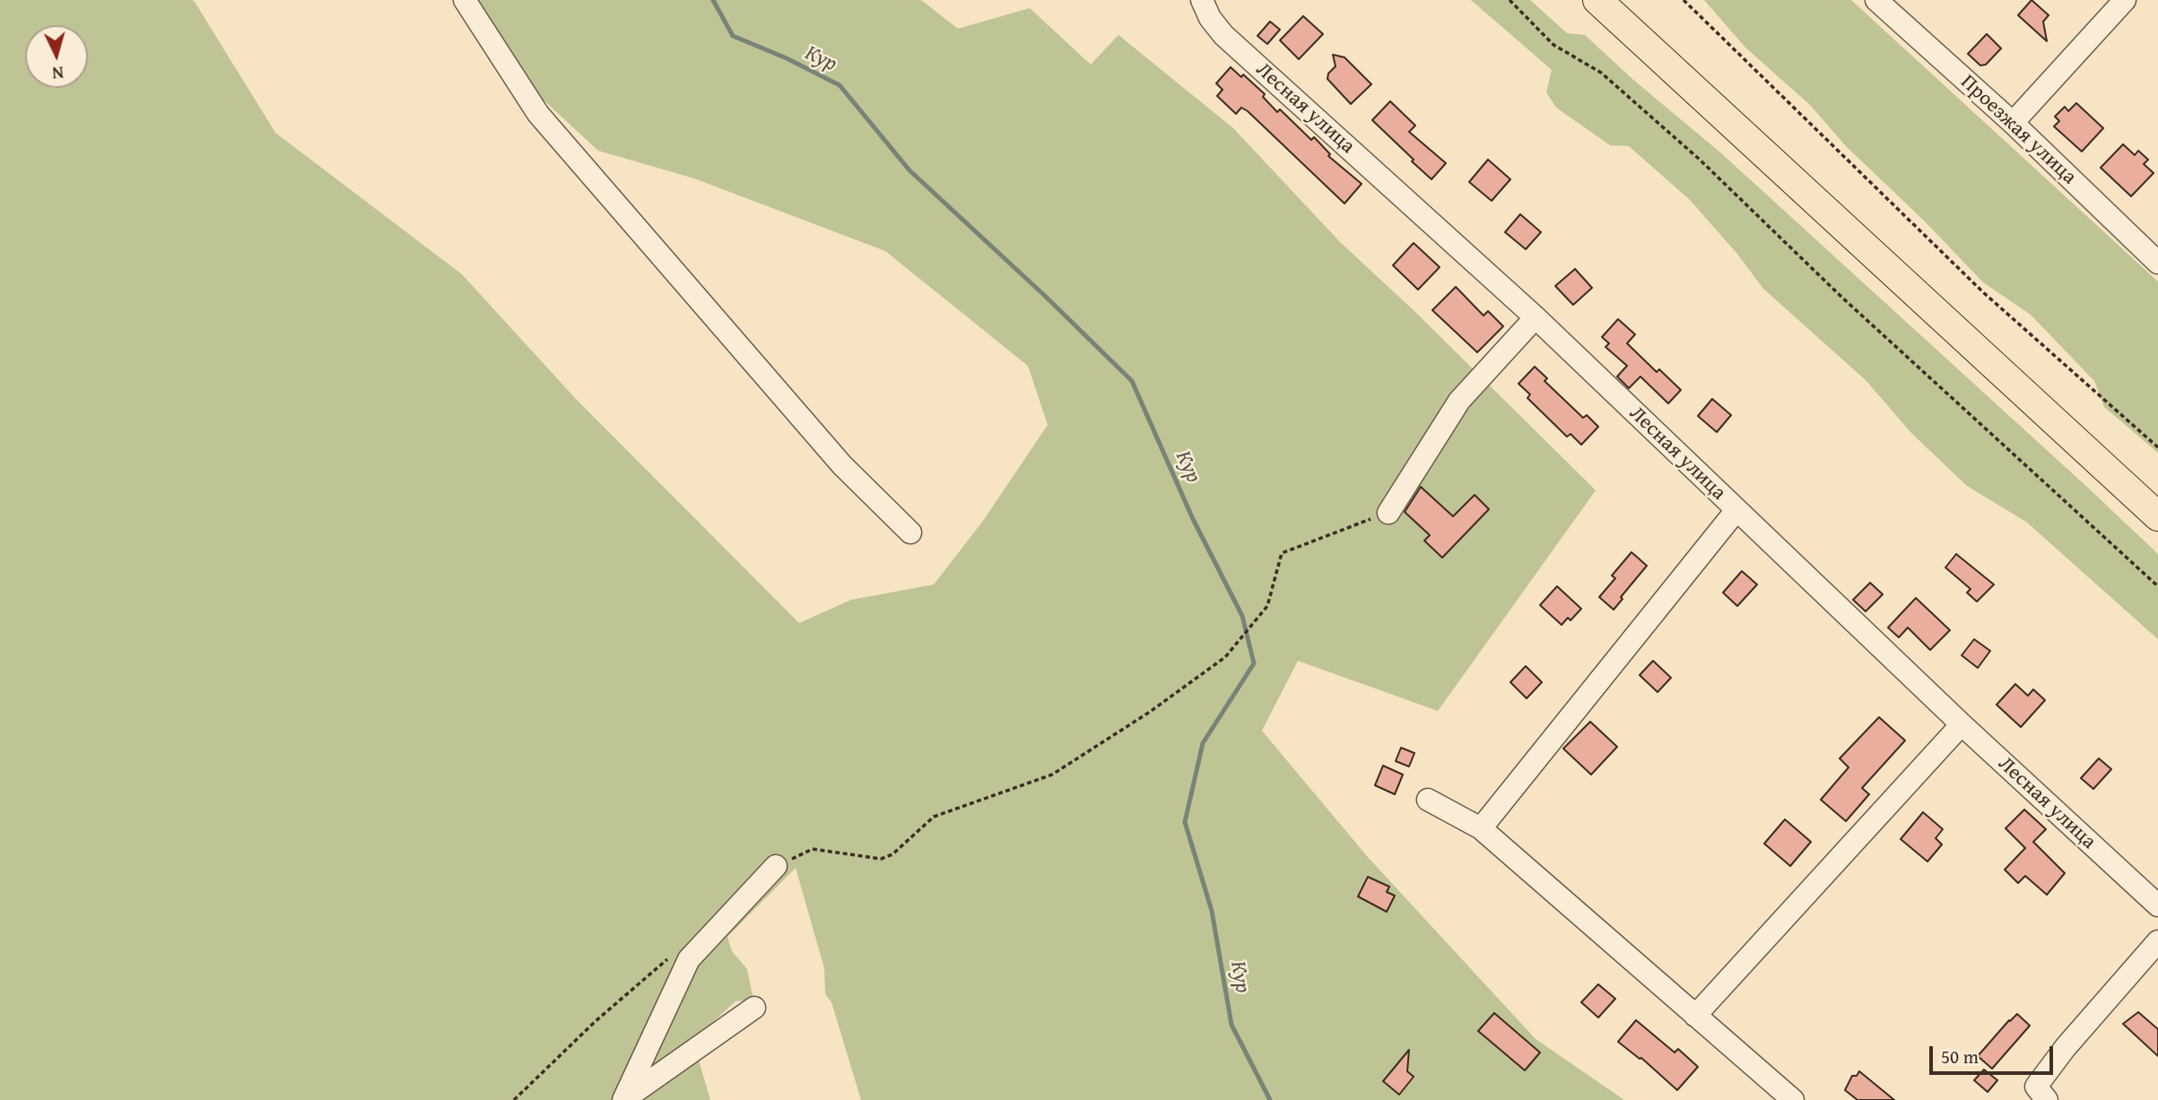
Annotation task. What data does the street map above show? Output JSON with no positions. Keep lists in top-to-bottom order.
{
  "streets": {
    "street": ["Лесная улица", "Проезжая улица"]
  },
  "water": ["Кур"],
  "scale_bar": "50 m",
  "north": "bottom"
}
